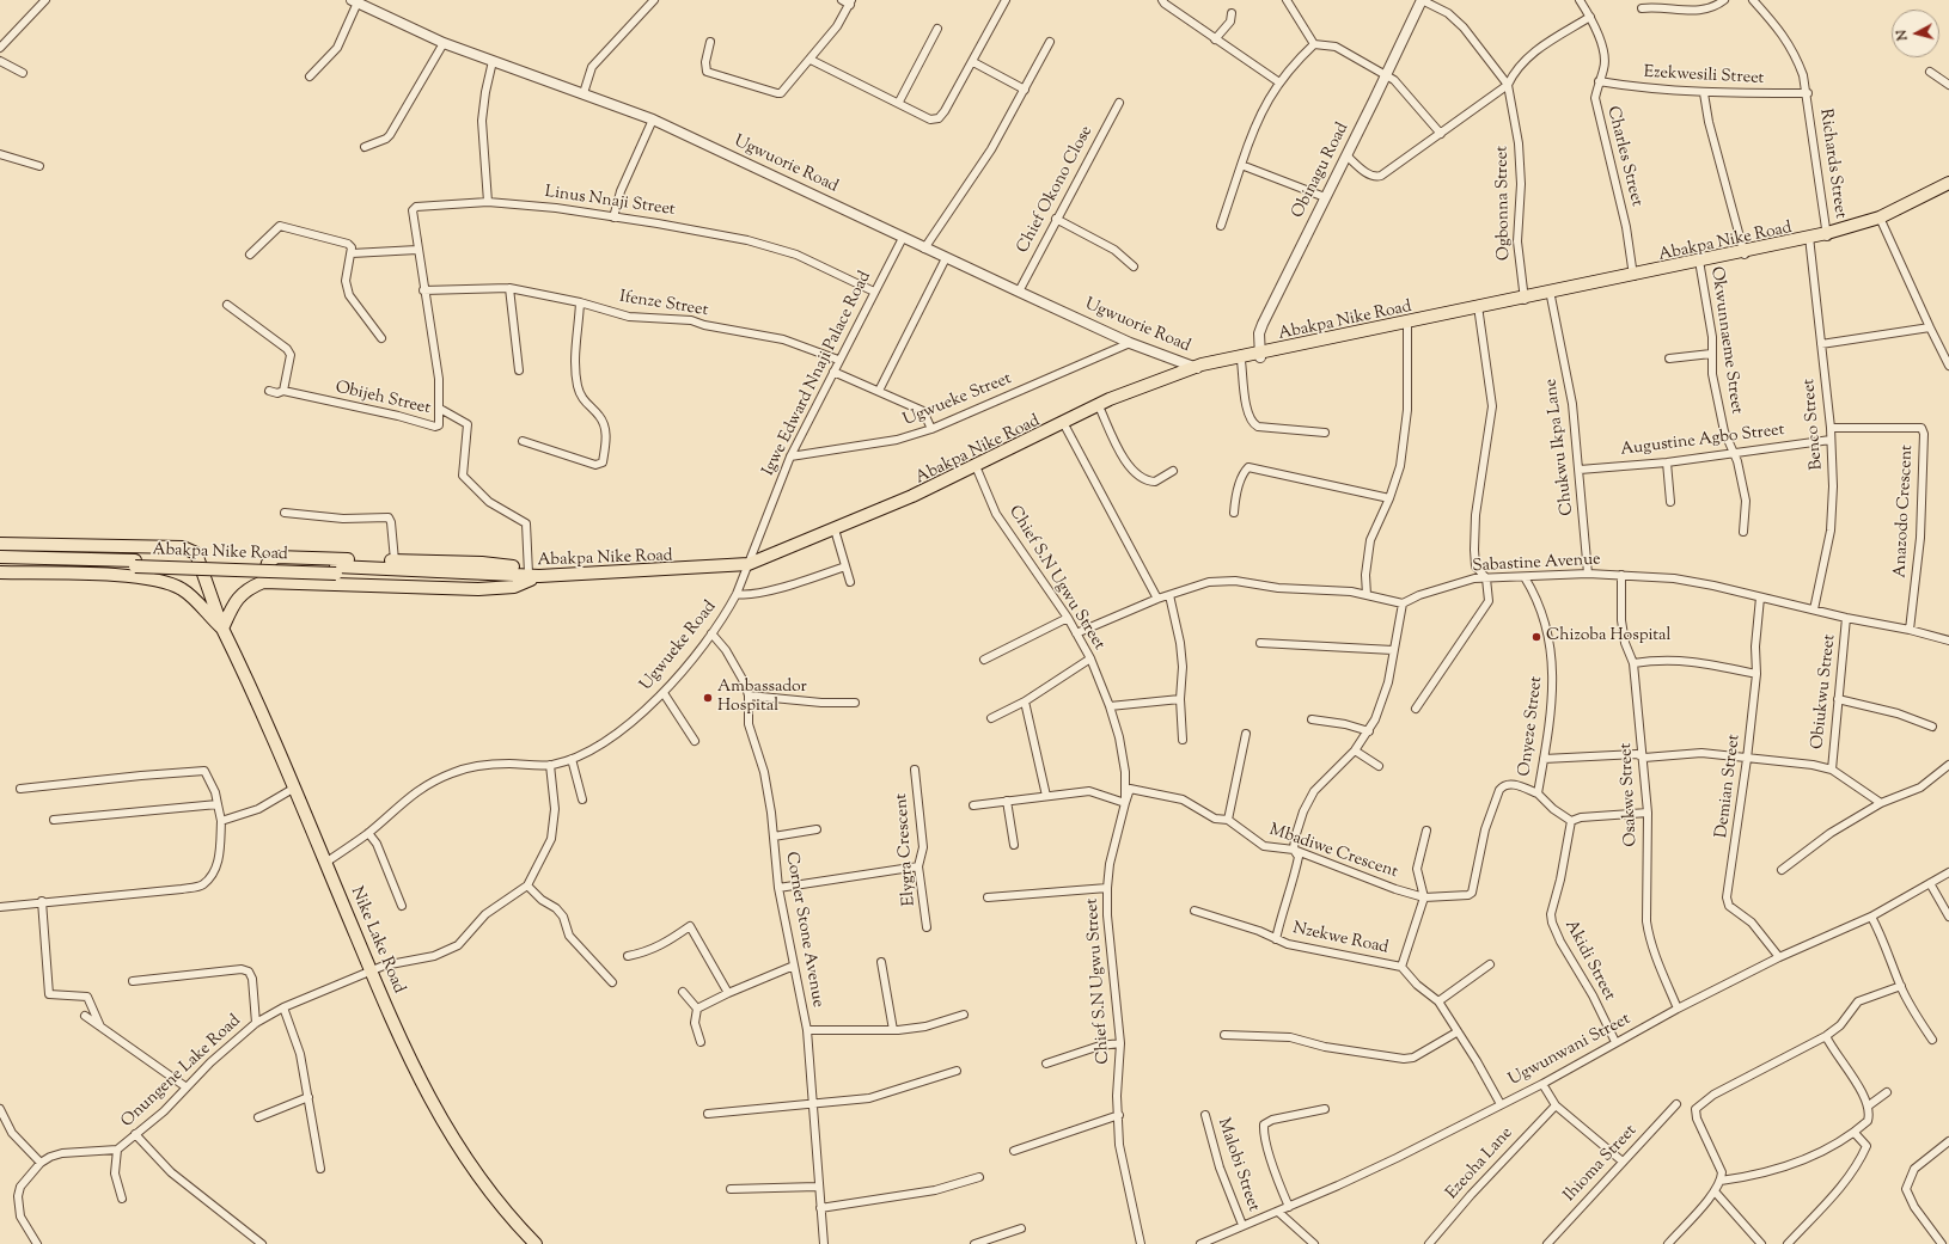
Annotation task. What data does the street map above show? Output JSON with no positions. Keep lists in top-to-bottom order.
{
  "streets": {
    "main road": ["Abakpa Nike Road", "Nike Lake Road"],
    "street": [
      "Ezekwesili Street",
      "Charles Street",
      "Richards Street",
      "Ugwuorie Road",
      "Obinagu Road",
      "Chief Okono Close",
      "Linus Nnaji Street",
      "Ogbonna Street",
      "Ifenze Street",
      "Okwunnaeme Street",
      "Igwe Edward Nnaji Palace Road",
      "Obijeh Street",
      "Ugwueke Street",
      "Benco Street",
      "Augustine Agbo Street",
      "Chukwu Ikpa Lane",
      "Anazodo Crescent",
      "Sabastine Avenue",
      "Chief S.N Ugwu Street",
      "Ugwueke Road",
      "Obiukwu Street",
      "Onyeze Street",
      "Demian Street",
      "Osakwe Street",
      "Elygra Crescent",
      "Mbadiwe Crescent",
      "Corner Stone Avenue",
      "Nzekwe Road",
      "Akidi Street",
      "Ugwunwani Street",
      "Onungene Lake Road",
      "Ezeoha Lane",
      "Ihioma Street",
      "Malobi Street"
    ]
  },
  "crossings": [
    ["Ezekwesili Street", "Charles Street"],
    ["Ezekwesili Street", "Richards Street"],
    ["Charles Street", "Abakpa Nike Road"],
    ["Richards Street", "Abakpa Nike Road"],
    ["Ugwuorie Road", "Chief Okono Close"],
    ["Ugwuorie Road", "Abakpa Nike Road"],
    ["Ugwuorie Road", "Igwe Edward Nnaji Palace Road"],
    ["Ugwuorie Road", "Ugwueke Street"],
    ["Obinagu Road", "Ogbonna Street"],
    ["Obinagu Road", "Abakpa Nike Road"],
    ["Linus Nnaji Street", "Ifenze Street"],
    ["Linus Nnaji Street", "Igwe Edward Nnaji Palace Road"],
    ["Linus Nnaji Street", "Obijeh Street"],
    ["Ogbonna Street", "Abakpa Nike Road"],
    ["Abakpa Nike Road", "Okwunnaeme Street"],
    ["Abakpa Nike Road", "Igwe Edward Nnaji Palace Road"],
    ["Abakpa Nike Road", "Benco Street"],
    ["Abakpa Nike Road", "Chukwu Ikpa Lane"],
    ["Abakpa Nike Road", "Chief S.N Ugwu Street"],
    ["Abakpa Nike Road", "Ugwueke Road"],
    ["Ifenze Street", "Igwe Edward Nnaji Palace Road"],
    ["Ifenze Street", "Obijeh Street"],
    ["Okwunnaeme Street", "Augustine Agbo Street"],
    ["Igwe Edward Nnaji Palace Road", "Ugwueke Street"],
    ["Igwe Edward Nnaji Palace Road", "Ugwueke Road"],
    ["Benco Street", "Augustine Agbo Street"],
    ["Benco Street", "Anazodo Crescent"],
    ["Benco Street", "Sabastine Avenue"],
    ["Augustine Agbo Street", "Chukwu Ikpa Lane"],
    ["Chukwu Ikpa Lane", "Sabastine Avenue"],
    ["Anazodo Crescent", "Sabastine Avenue"],
    ["Sabastine Avenue", "Obiukwu Street"],
    ["Sabastine Avenue", "Onyeze Street"],
    ["Sabastine Avenue", "Demian Street"],
    ["Sabastine Avenue", "Osakwe Street"],
    ["Chief S.N Ugwu Street", "Mbadiwe Crescent"],
    ["Ugwueke Road", "Corner Stone Avenue"],
    ["Ugwueke Road", "Nike Lake Road"],
    ["Onyeze Street", "Mbadiwe Crescent"],
    ["Demian Street", "Ugwunwani Street"],
    ["Osakwe Street", "Ugwunwani Street"],
    ["Nzekwe Road", "Ugwunwani Street"],
    ["Nike Lake Road", "Onungene Lake Road"],
    ["Akidi Street", "Ugwunwani Street"],
    ["Ugwunwani Street", "Malobi Street"]
  ],
  "places": ["Chizoba Hospital", "Ambassador Hospital"],
  "north": "left"
}
